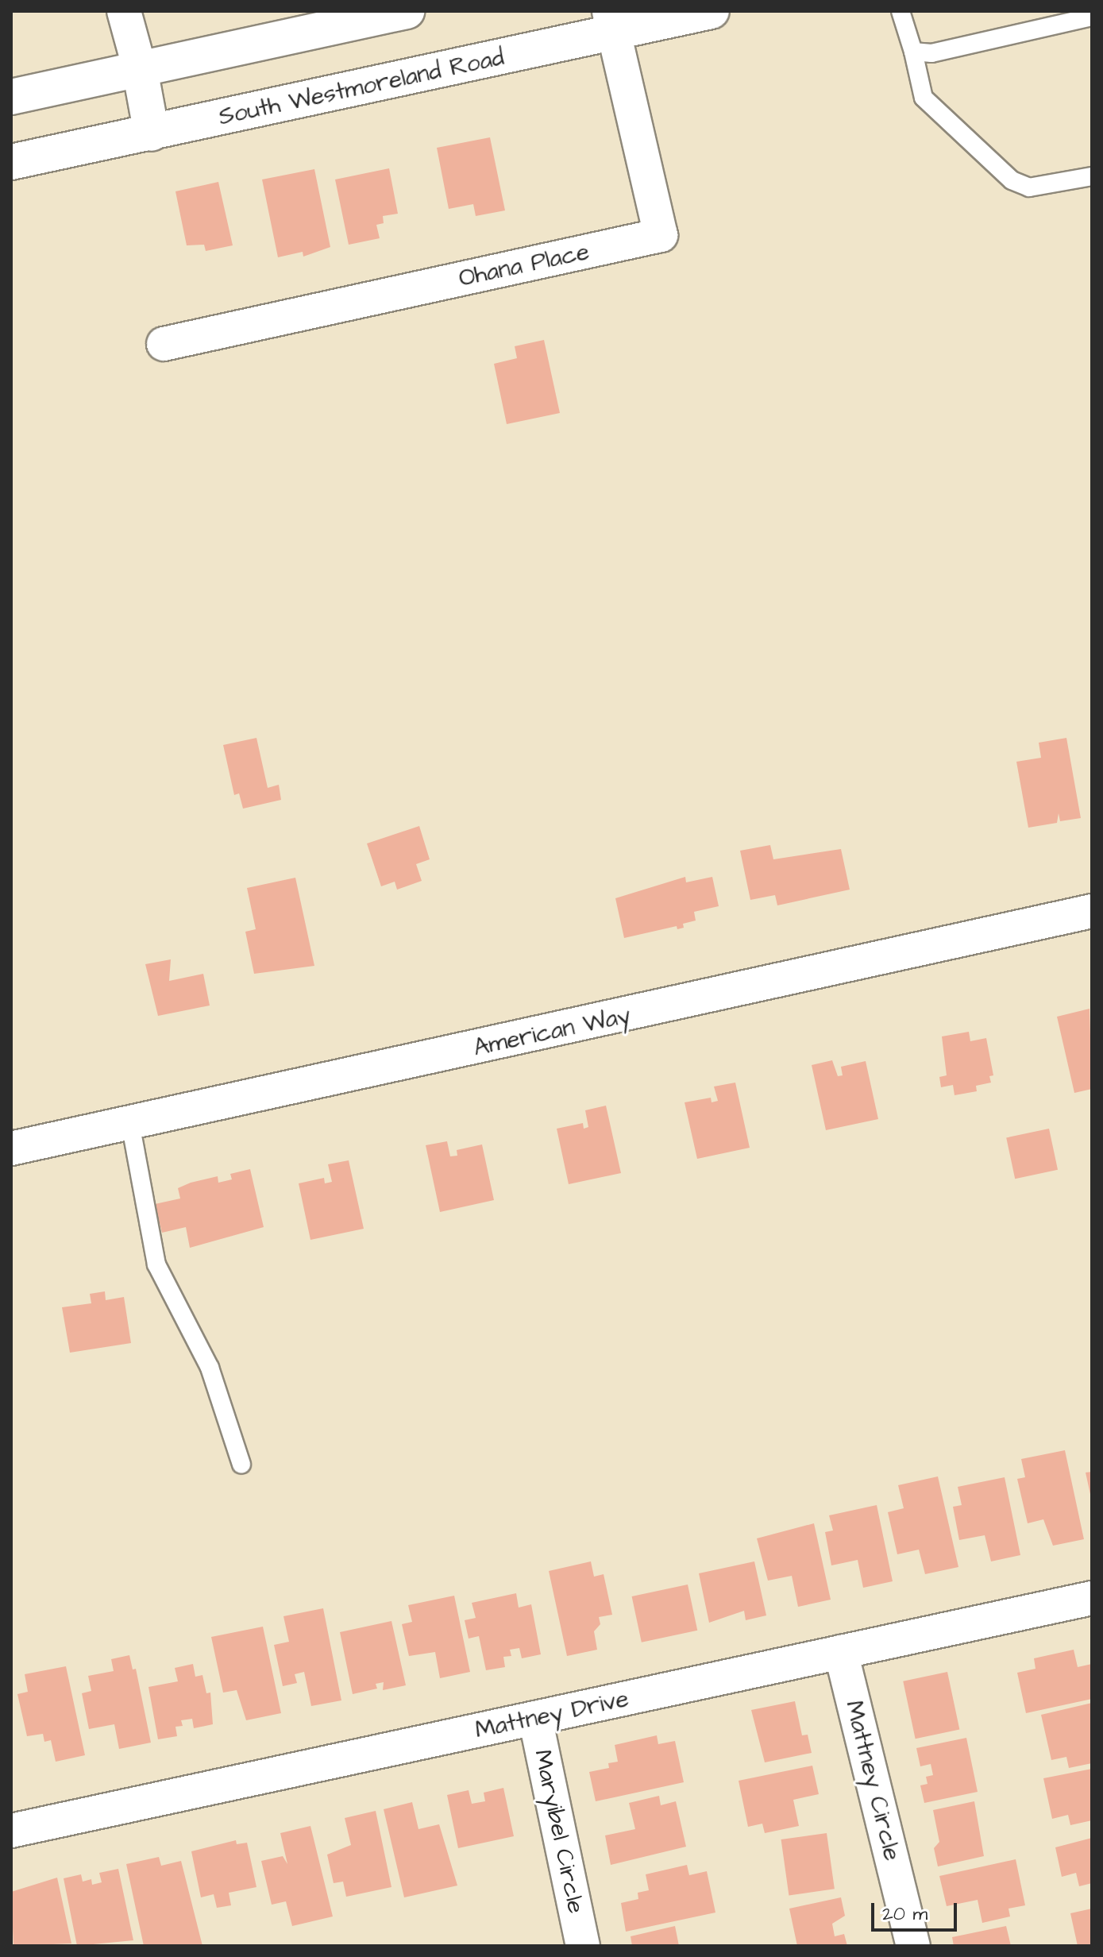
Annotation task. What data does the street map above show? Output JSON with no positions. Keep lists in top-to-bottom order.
{
  "streets": {
    "main road": ["South Westmoreland Road"],
    "street": [
      "Ohana Place",
      "American Way",
      "Mattney Drive",
      "Mattney Circle",
      "Maryibel Circle"
    ]
  },
  "crossings": [
    ["South Westmoreland Road", "Ohana Place"],
    ["Mattney Drive", "Mattney Circle"],
    ["Mattney Drive", "Maryibel Circle"]
  ],
  "scale_bar": "20 m"
}
